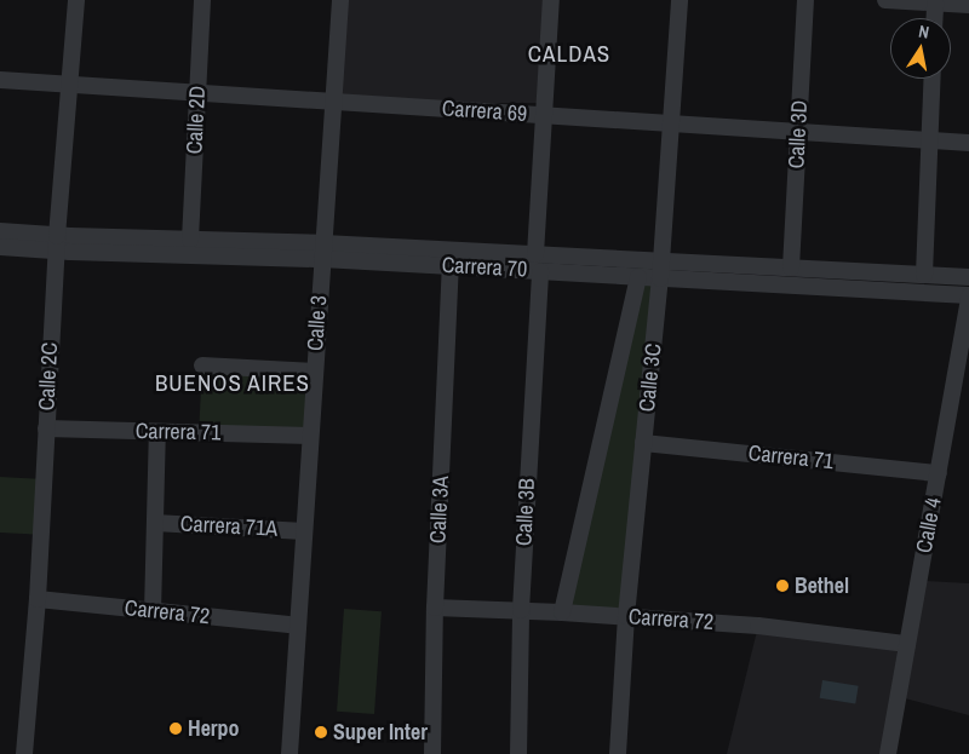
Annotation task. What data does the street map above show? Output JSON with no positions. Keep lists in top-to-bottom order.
{
  "streets": {
    "street": [
      "Carrera 69",
      "Calle 2D",
      "Calle 3D",
      "Carrera 70",
      "Calle 3",
      "Calle 2C",
      "Calle 3C",
      "Carrera 71",
      "Calle 3A",
      "Calle 3B",
      "Calle 4",
      "Carrera 71A",
      "Carrera 72"
    ]
  },
  "crossings": [
    ["Carrera 69", "Calle 2D"],
    ["Carrera 69", "Calle 3D"],
    ["Carrera 69", "Calle 3"],
    ["Carrera 69", "Calle 2C"],
    ["Carrera 69", "Calle 3C"],
    ["Calle 2D", "Carrera 70"],
    ["Calle 3D", "Carrera 70"],
    ["Carrera 70", "Calle 3"],
    ["Carrera 70", "Calle 2C"],
    ["Carrera 70", "Calle 3C"],
    ["Carrera 70", "Calle 3A"],
    ["Carrera 70", "Calle 3B"],
    ["Carrera 70", "Calle 4"],
    ["Calle 3", "Carrera 71"],
    ["Calle 3", "Carrera 71A"],
    ["Calle 3", "Carrera 72"],
    ["Calle 2C", "Carrera 71"],
    ["Calle 2C", "Carrera 72"],
    ["Calle 3C", "Carrera 71"],
    ["Calle 3C", "Carrera 72"],
    ["Carrera 71", "Calle 4"],
    ["Calle 3A", "Carrera 72"],
    ["Calle 3B", "Carrera 72"],
    ["Calle 4", "Carrera 72"]
  ],
  "districts": ["CALDAS", "BUENOS AIRES"],
  "places": ["Bethel", "Herpo", "Super Inter"],
  "north": "top"
}
